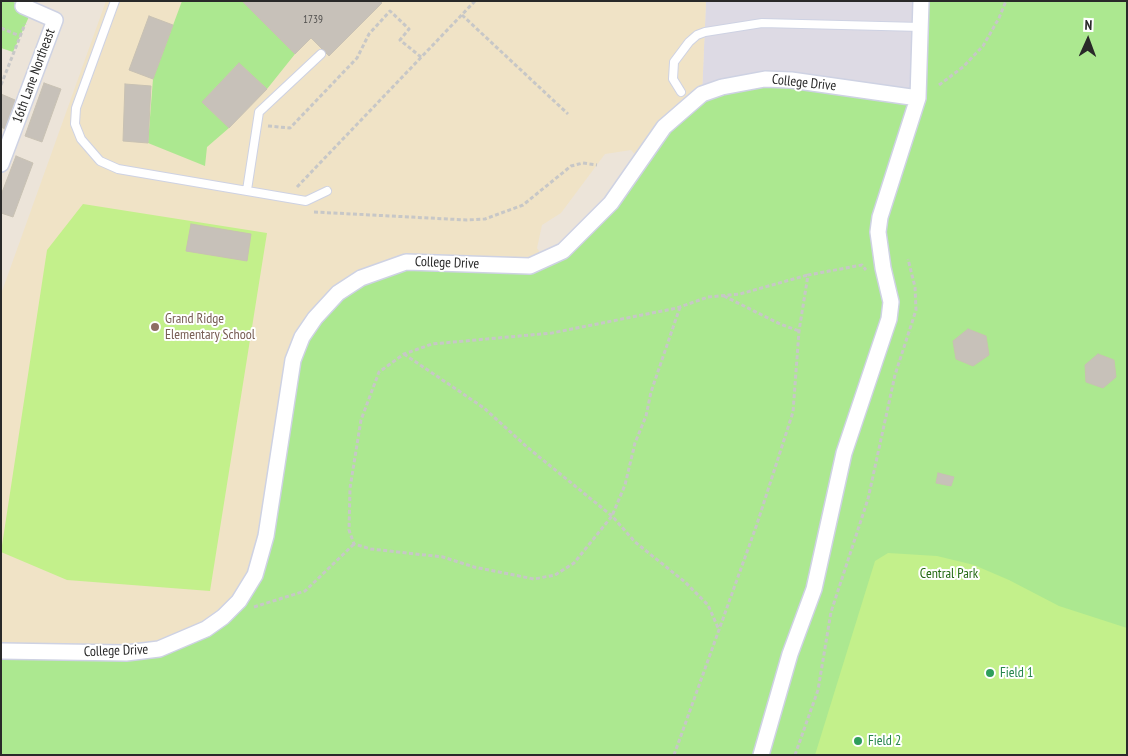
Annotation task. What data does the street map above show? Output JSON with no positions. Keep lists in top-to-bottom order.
{
  "streets": {
    "street": ["16th Lane Northeast", "College Drive"]
  },
  "parks": ["Central Park"],
  "places": ["Grand Ridge Elementary School", "Field 1", "Field 2"],
  "house_numbers": ["1739"],
  "north": "top"
}
